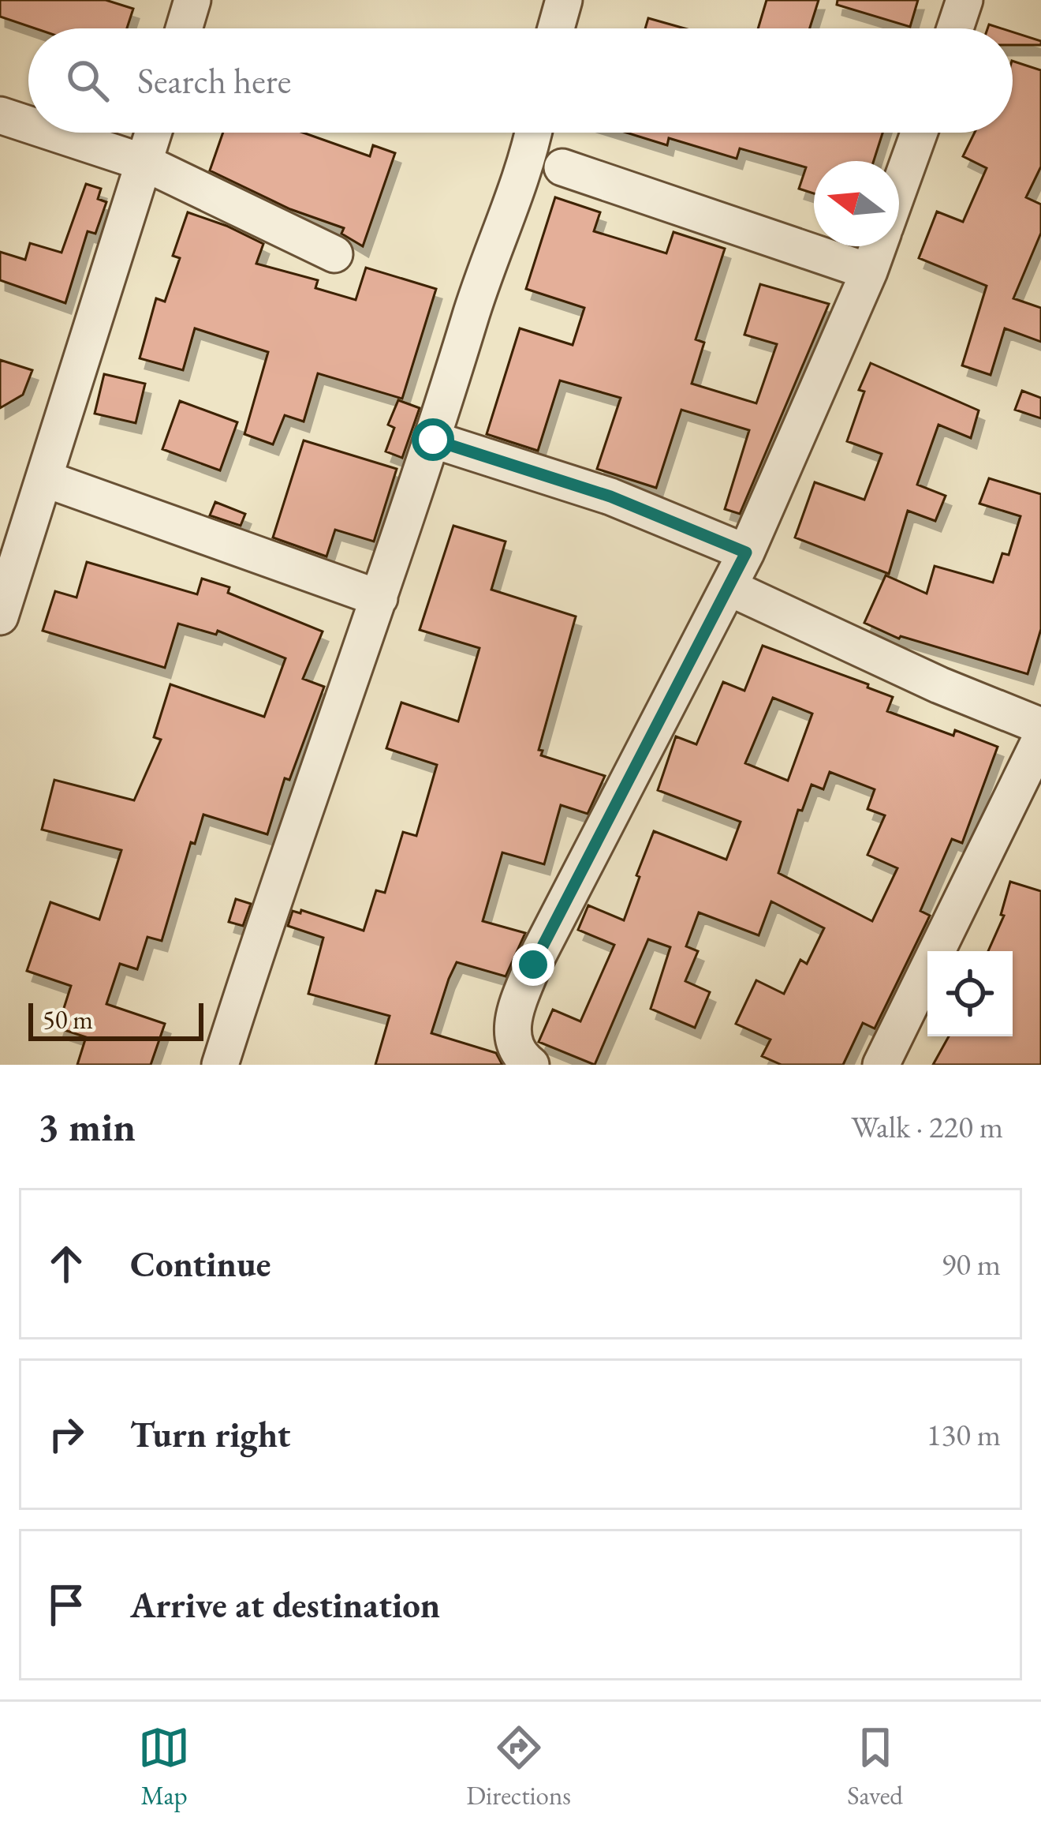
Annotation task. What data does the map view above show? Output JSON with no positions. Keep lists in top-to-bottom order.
{
  "scale_bar": "50 m",
  "north": "left",
  "page": {
    "search": "Search here",
    "scale": "50 m",
    "heading": ["3 min", "Walk · 220 m"],
    "list": [
      ["Continue", "90 m"],
      ["Turn right", "130 m"],
      "Arrive at destination"
    ],
    "nav": ["Map", "Directions", "Saved"]
  }
}
